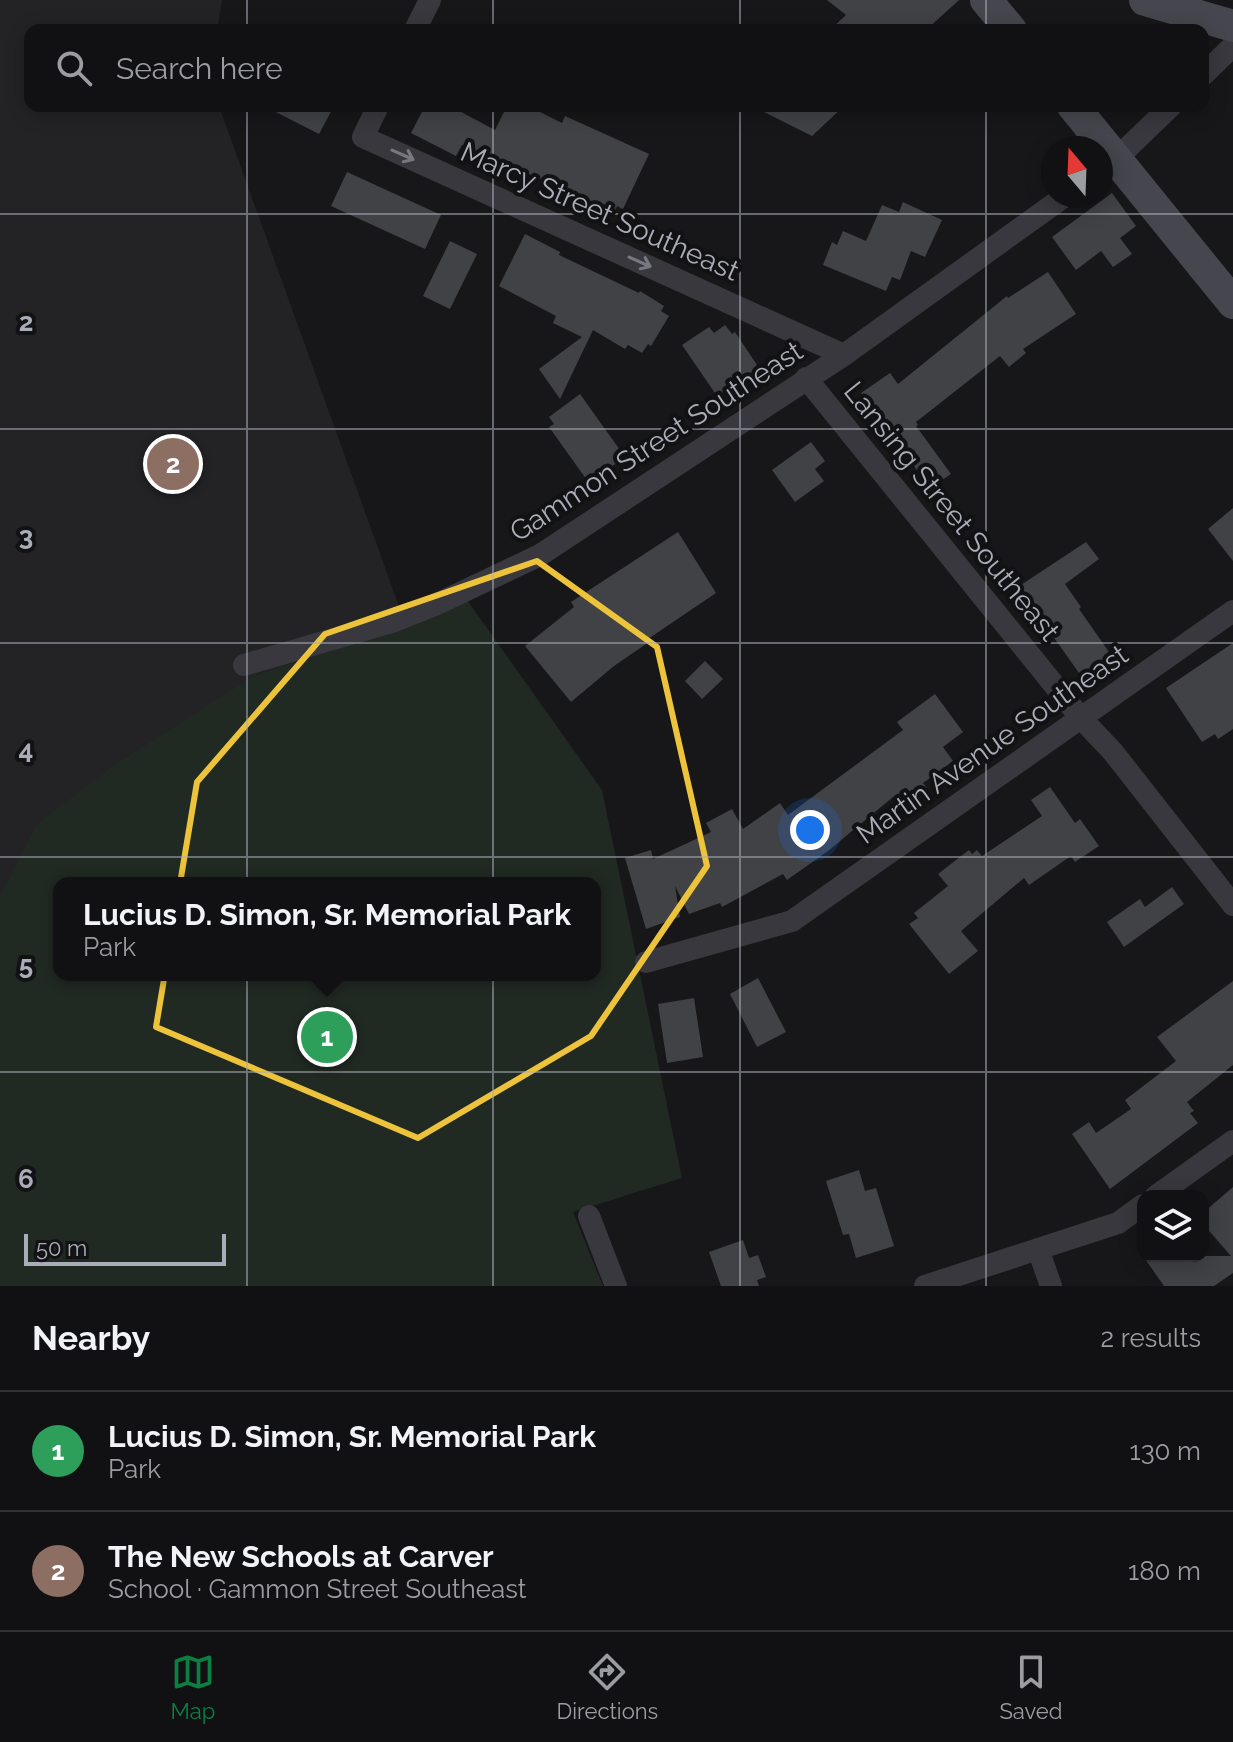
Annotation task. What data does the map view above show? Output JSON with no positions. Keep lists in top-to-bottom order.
{
  "streets": {
    "street": [
      "Marcy Street Southeast",
      "Gammon Street Southeast",
      "Lansing Street Southeast",
      "Martin Avenue Southeast"
    ]
  },
  "crossings": [
    ["Marcy Street Southeast", "Gammon Street Southeast"],
    ["Gammon Street Southeast", "Lansing Street Southeast"],
    ["Lansing Street Southeast", "Martin Avenue Southeast"]
  ],
  "one_way": ["Marcy Street Southeast"],
  "scale_bar": "50 m",
  "north": "top",
  "page": {
    "search": "Search here",
    "pins": ["2", "1"],
    "popup": ["Lucius D. Simon, Sr. Memorial Park", "Park"],
    "scale": "50 m",
    "heading": ["Nearby", "2 results"],
    "list": [
      {
        "mark": "1",
        "name": "Lucius D. Simon, Sr. Memorial Park",
        "note": "Park",
        "value": "130 m"
      },
      {
        "mark": "2",
        "name": "The New Schools at Carver",
        "note": "School · Gammon Street Southeast",
        "value": "180 m"
      }
    ],
    "nav": ["Map", "Directions", "Saved"]
  },
  "grid": {
    "rows": [
      "2",
      "3",
      "4",
      "5",
      "6"
    ]
  }
}
